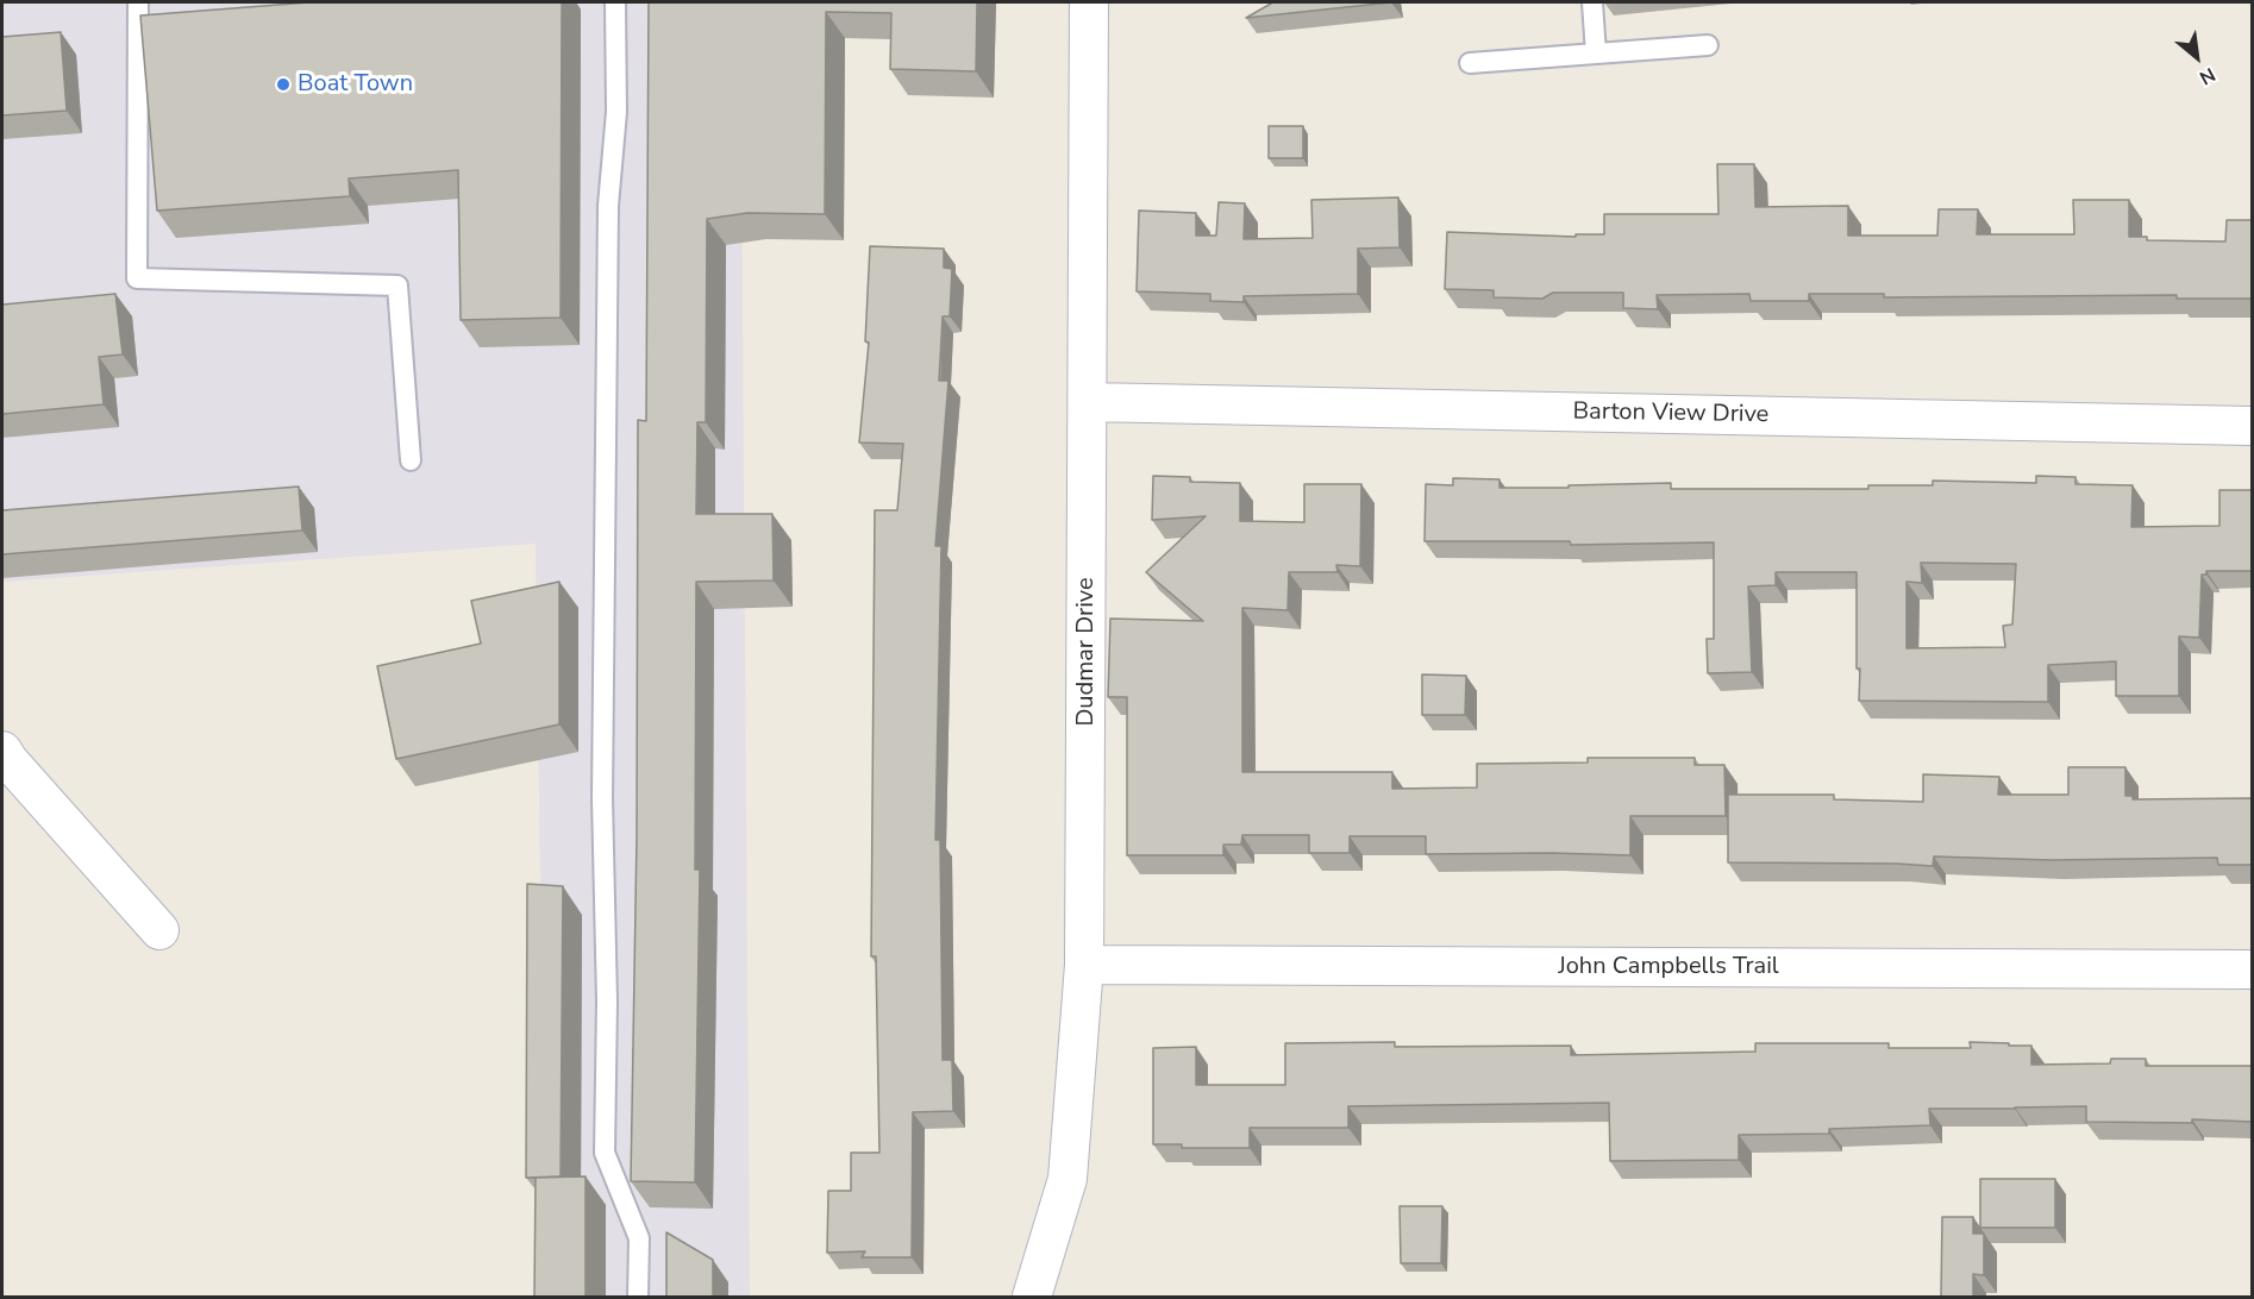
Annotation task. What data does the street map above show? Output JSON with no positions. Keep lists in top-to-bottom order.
{
  "streets": {
    "street": ["Barton View Drive", "Dudmar Drive", "John Campbells Trail"]
  },
  "crossings": [
    ["Barton View Drive", "Dudmar Drive"],
    ["Dudmar Drive", "John Campbells Trail"]
  ],
  "places": ["Boat Town"],
  "north": "bottom right"
}
